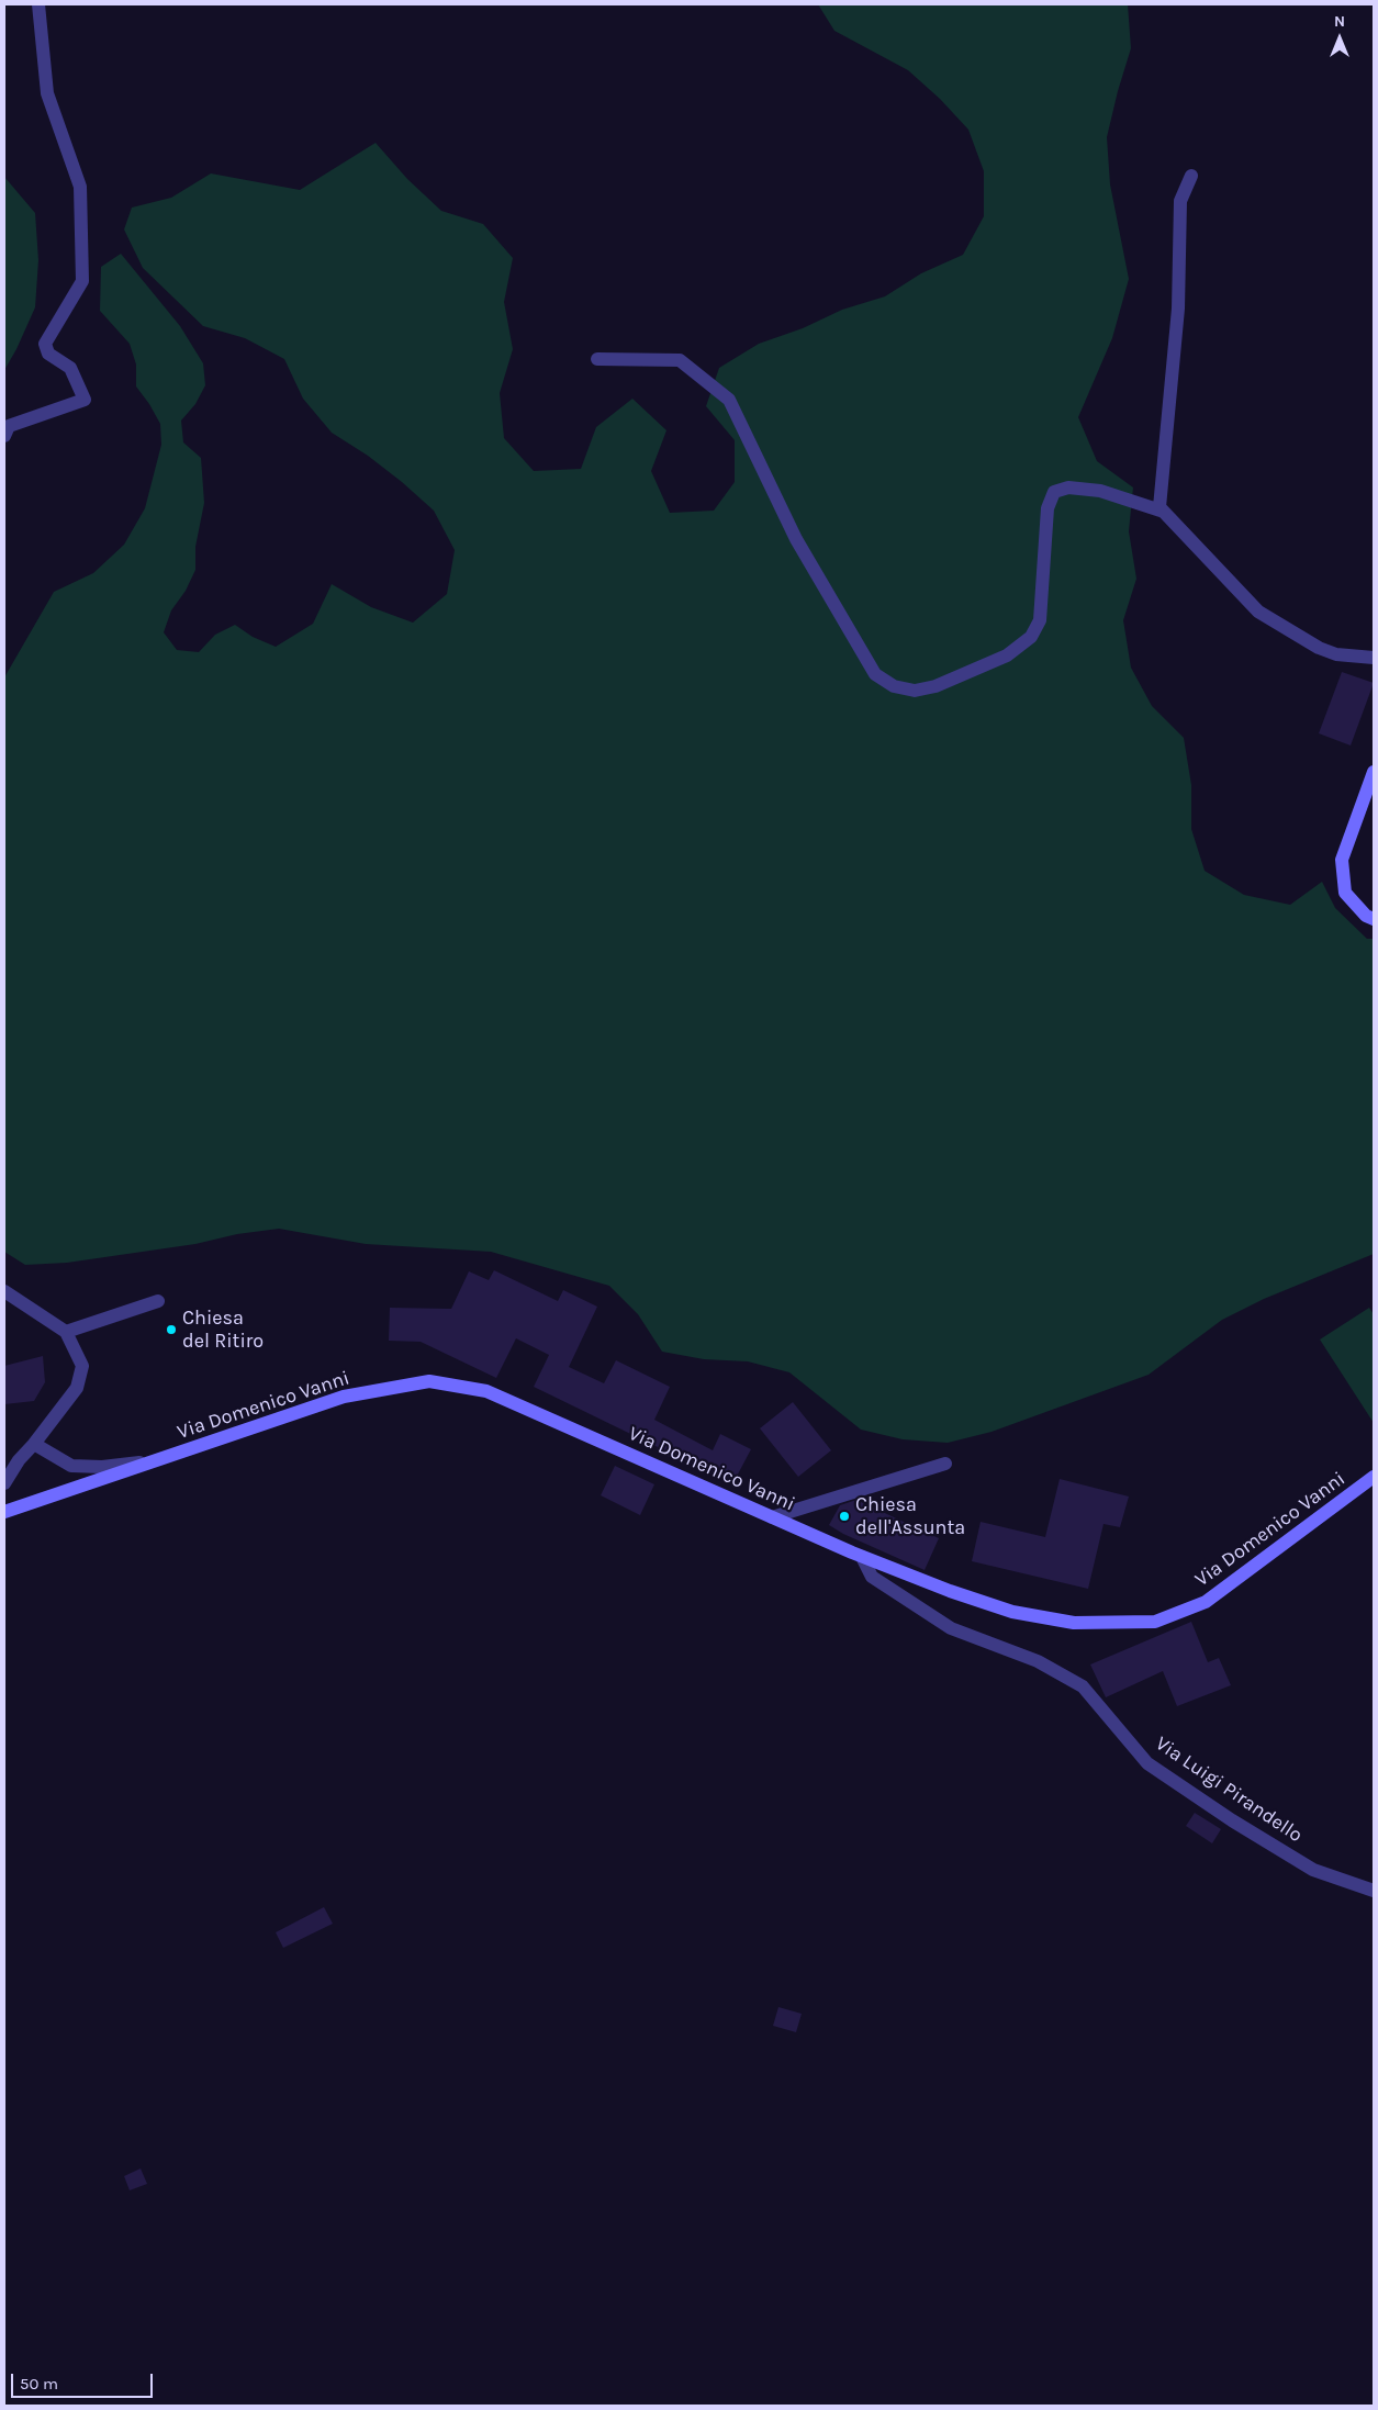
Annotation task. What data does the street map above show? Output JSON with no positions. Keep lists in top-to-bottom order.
{
  "streets": {
    "main road": ["Via Domenico Vanni"],
    "street": ["Via Luigi Pirandello"]
  },
  "crossings": [
    ["Via Domenico Vanni", "Via Luigi Pirandello"]
  ],
  "places": ["Chiesa del Ritiro", "Chiesa dell'Assunta"],
  "scale_bar": "50 m",
  "north": "top"
}
